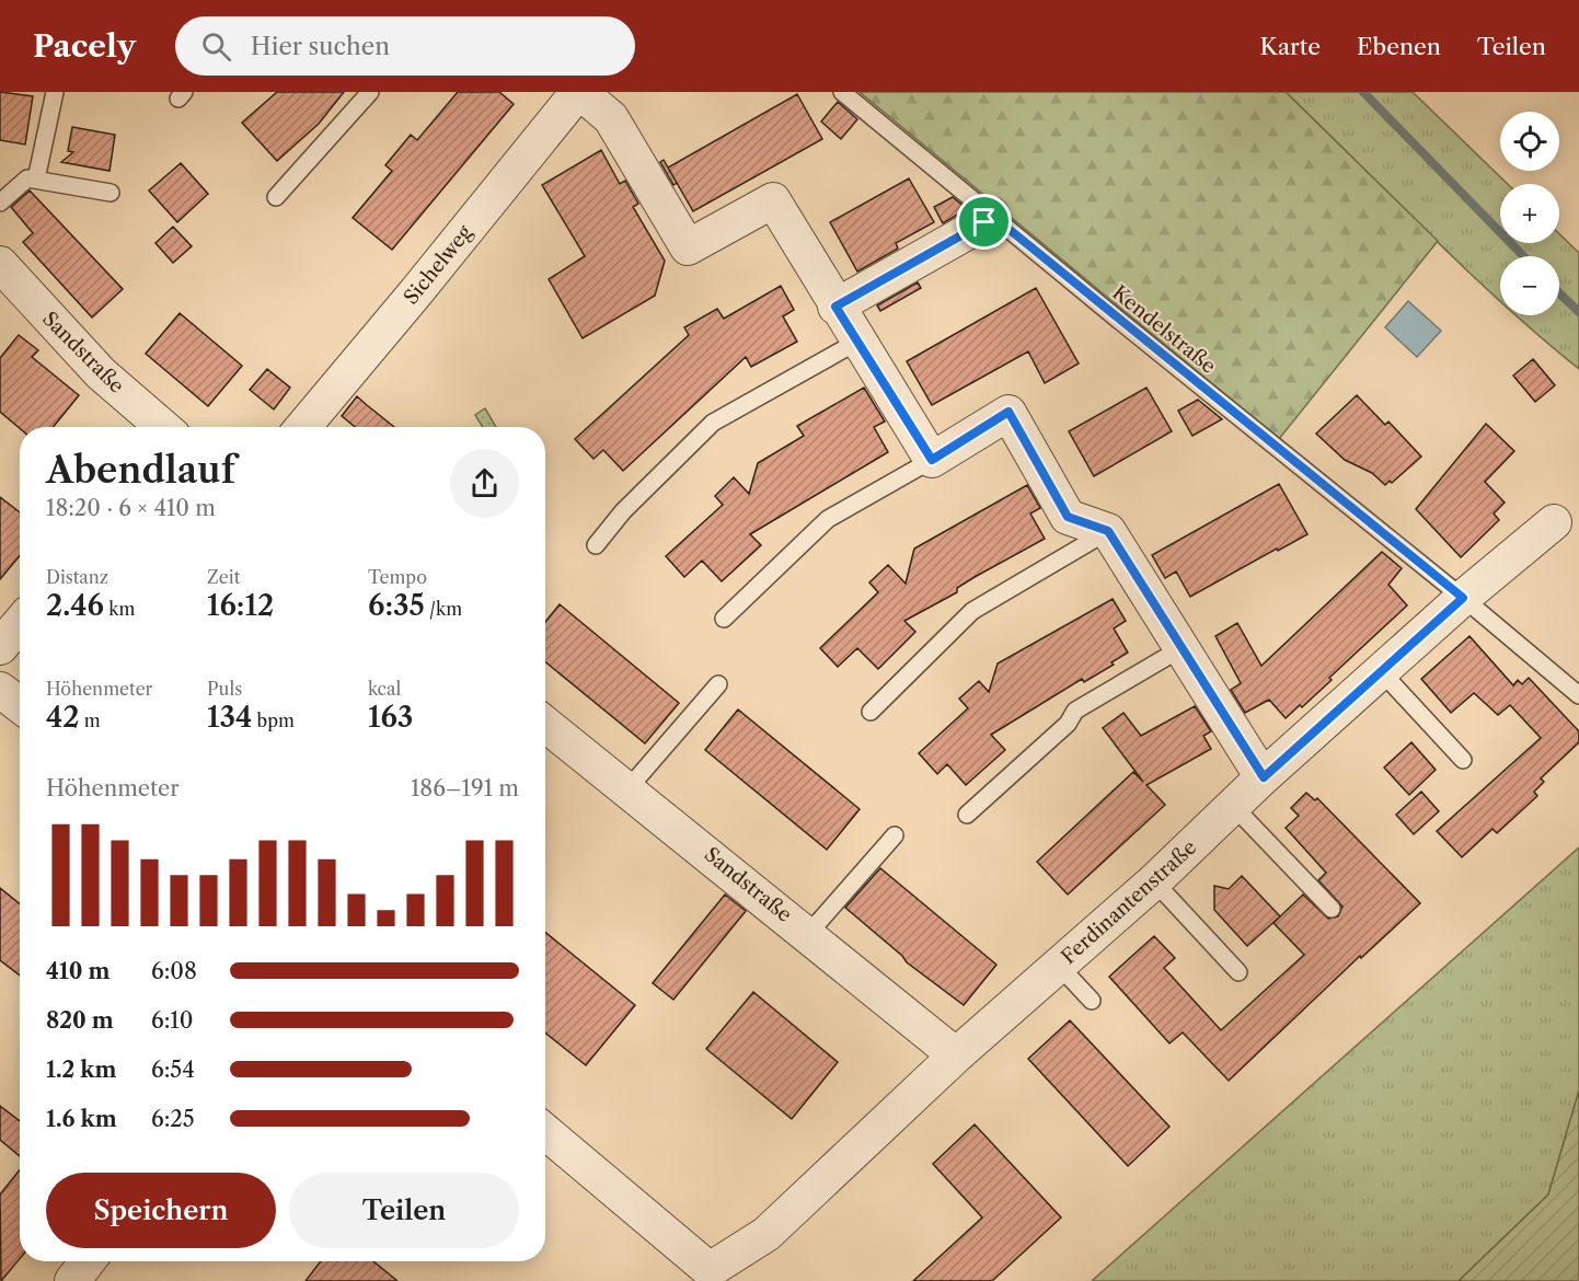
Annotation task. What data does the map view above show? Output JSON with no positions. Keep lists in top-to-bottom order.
{
  "streets": {
    "street": ["Sichelweg", "Sandstraße", "Ferdinantenstraße"],
    "lane": ["Kendelstraße"]
  },
  "crossings": [
    ["Kendelstraße", "Ferdinantenstraße"],
    ["Sandstraße", "Ferdinantenstraße"]
  ],
  "page": {
    "header": "Pacely",
    "search": "Hier suchen",
    "nav": ["Karte", "Ebenen", "Teilen"],
    "map_buttons": ["+", "−"],
    "heading": ["Abendlauf", "18:20 · 6 × 410 m"],
    "stats": [
      ["Distanz", "2.46 km"],
      ["Zeit", "16:12"],
      ["Tempo", "6:35 /km"],
      ["Höhenmeter", "42 m"],
      ["Puls", "134 bpm"],
      ["kcal", "163"]
    ],
    "chart": ["Höhenmeter", "186–191 m"],
    "list": [
      {
        "name": "410 m",
        "note": "6:08"
      },
      {
        "name": "820 m",
        "note": "6:10"
      },
      {
        "name": "1.2 km",
        "note": "6:54"
      },
      {
        "name": "1.6 km",
        "note": "6:25"
      }
    ],
    "buttons": ["Speichern", "Teilen"]
  }
}
